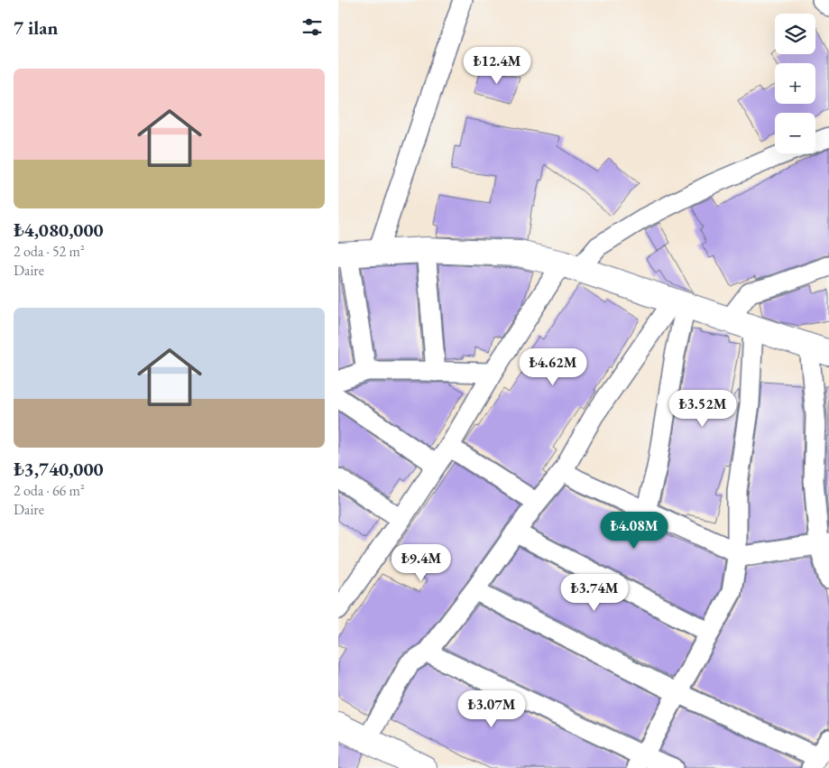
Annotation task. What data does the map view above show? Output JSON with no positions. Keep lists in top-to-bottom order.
{
  "page": {
    "heading": "7 ilan",
    "map_buttons": ["+", "−"],
    "price": [
      "₺12.4M",
      "₺4.62M",
      "₺3.52M",
      "₺4.08M",
      "₺9.4M",
      "₺3.74M",
      "₺3.07M"
    ],
    "list": [
      {
        "name": "₺4,080,000",
        "note": "2 oda · 52 m² · Daire"
      },
      {
        "name": "₺3,740,000",
        "note": "2 oda · 66 m² · Daire"
      }
    ]
  }
}
